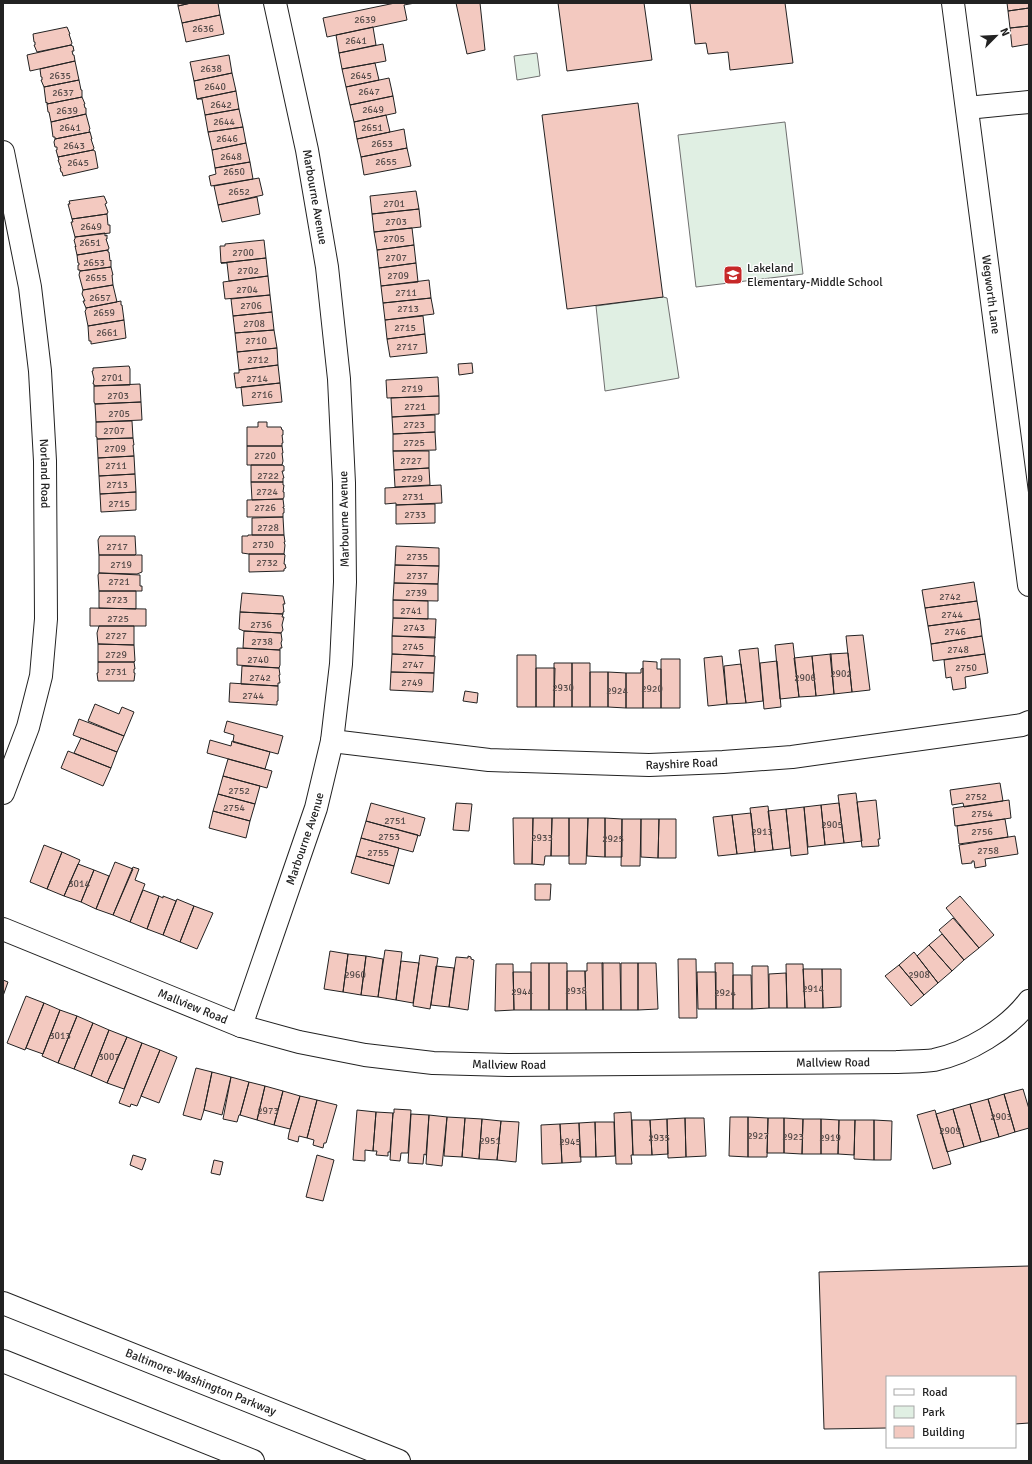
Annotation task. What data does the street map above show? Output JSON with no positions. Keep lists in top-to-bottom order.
{
  "streets": {
    "main road": [
      "Marbourne Avenue",
      "Wegworth Lane",
      "Norland Road",
      "Rayshire Road",
      "Mallview Road",
      "Baltimore-Washington Parkway"
    ]
  },
  "crossings": [
    ["Marbourne Avenue", "Rayshire Road"],
    ["Marbourne Avenue", "Mallview Road"]
  ],
  "places": {
    "school or university": ["Lakeland Elementary-Middle School"]
  },
  "house_numbers": [
    "2639",
    "2636",
    "2641",
    "2638",
    "2635",
    "2645",
    "2640",
    "2647",
    "2637",
    "2642",
    "2649",
    "2639",
    "2644",
    "2641",
    "2651",
    "2646",
    "2653",
    "2643",
    "2648",
    "2655",
    "2645",
    "2650",
    "2652",
    "2701",
    "2703",
    "2649",
    "2705",
    "2651",
    "2700",
    "2707",
    "2653",
    "2702",
    "2709",
    "2655",
    "2704",
    "2711",
    "2657",
    "2706",
    "2713",
    "2659",
    "2708",
    "2715",
    "2661",
    "2710",
    "2717",
    "2712",
    "2701",
    "2714",
    "2719",
    "2716",
    "2703",
    "2721",
    "2705",
    "2723",
    "2707",
    "2725",
    "2709",
    "2720",
    "2727",
    "2711",
    "2722",
    "2729",
    "2713",
    "2724",
    "2731",
    "2715",
    "2726",
    "2733",
    "2728",
    "2730",
    "2717",
    "2735",
    "2732",
    "2719",
    "2737",
    "2721",
    "2739",
    "2742",
    "2723",
    "2741",
    "2744",
    "2725",
    "2736",
    "2743",
    "2746",
    "2727",
    "2738",
    "2745",
    "2748",
    "2729",
    "2740",
    "2747",
    "2750",
    "2731",
    "2902",
    "2742",
    "2906",
    "2749",
    "2930",
    "2920",
    "2924",
    "2744",
    "2752",
    "2752",
    "2754",
    "2754",
    "2751",
    "2905",
    "2913",
    "2756",
    "2753",
    "2933",
    "2925",
    "2758",
    "2755",
    "3014",
    "2960",
    "2908",
    "2914",
    "2938",
    "2944",
    "2924",
    "3013",
    "3007",
    "2973",
    "2903",
    "2909",
    "2927",
    "2923",
    "2935",
    "2919",
    "2951",
    "2945"
  ],
  "legend": ["Road", "Park", "Building"],
  "north": "top right"
}
